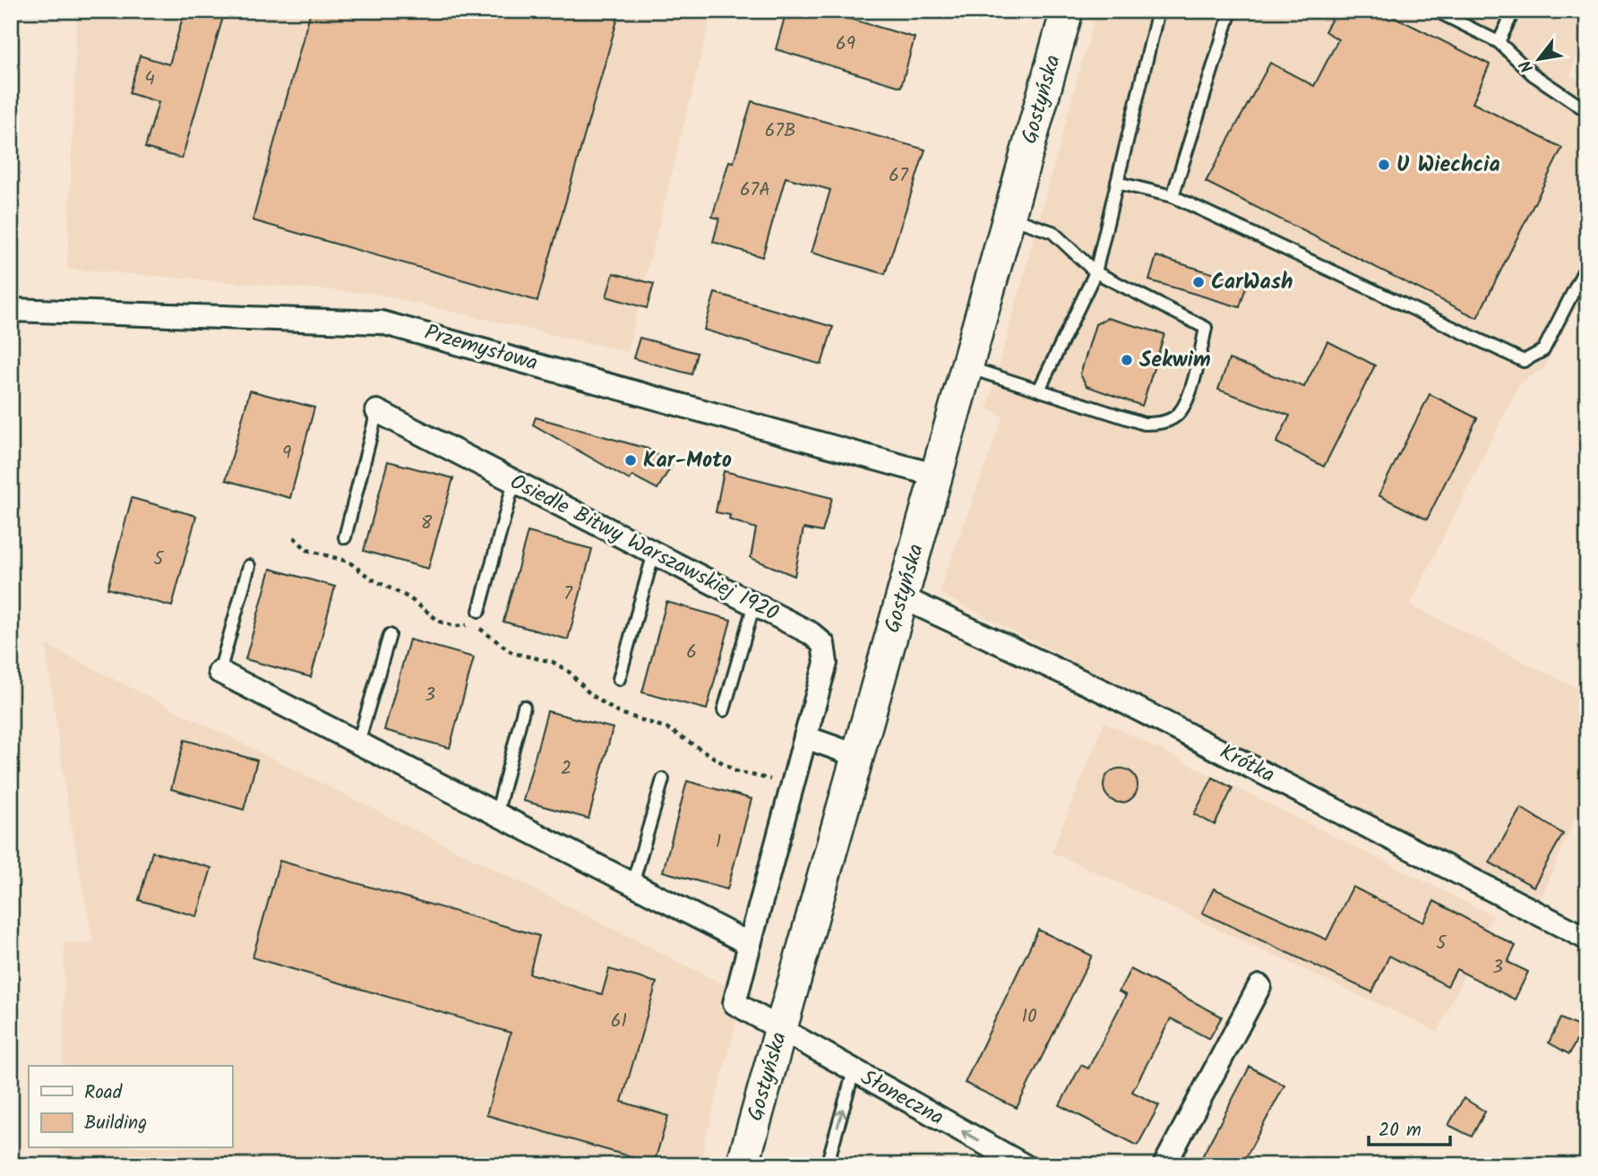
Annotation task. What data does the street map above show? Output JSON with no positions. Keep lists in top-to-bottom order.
{
  "streets": {
    "main road": ["Gostyńska"],
    "street": [
      "Przemysłowa",
      "Osiedle Bitwy Warszawskiej 1920",
      "Krótka",
      "Słoneczna"
    ]
  },
  "crossings": [
    ["Gostyńska", "Przemysłowa"],
    ["Gostyńska", "Osiedle Bitwy Warszawskiej 1920"],
    ["Gostyńska", "Krótka"],
    ["Gostyńska", "Słoneczna"],
    ["Osiedle Bitwy Warszawskiej 1920", "Słoneczna"]
  ],
  "one_way": ["Słoneczna"],
  "places": [
    "U Wiechcia",
    "CarWash",
    "Sekwim",
    "Kar-Moto"
  ],
  "house_numbers": [
    "69",
    "4",
    "67B",
    "67",
    "67A",
    "9",
    "8",
    "5",
    "7",
    "6",
    "3",
    "2",
    "1",
    "5",
    "3",
    "10",
    "61"
  ],
  "legend": ["Road", "Building"],
  "scale_bar": "20 m",
  "north": "bottom left"
}
